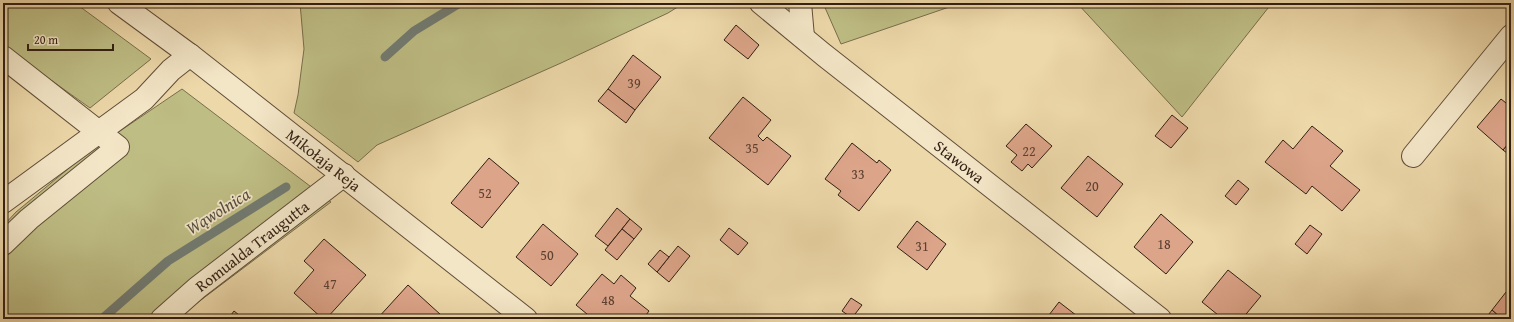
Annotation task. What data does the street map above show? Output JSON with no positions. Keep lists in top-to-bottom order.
{
  "streets": {
    "street": ["Mikołaja Reja", "Stawowa", "Romualda Traugutta"]
  },
  "crossings": [
    ["Mikołaja Reja", "Romualda Traugutta"]
  ],
  "water": ["Wąwolnica"],
  "house_numbers": [
    "39",
    "35",
    "22",
    "33",
    "20",
    "52",
    "18",
    "31",
    "50",
    "47",
    "48"
  ],
  "scale_bar": "20 m"
}
